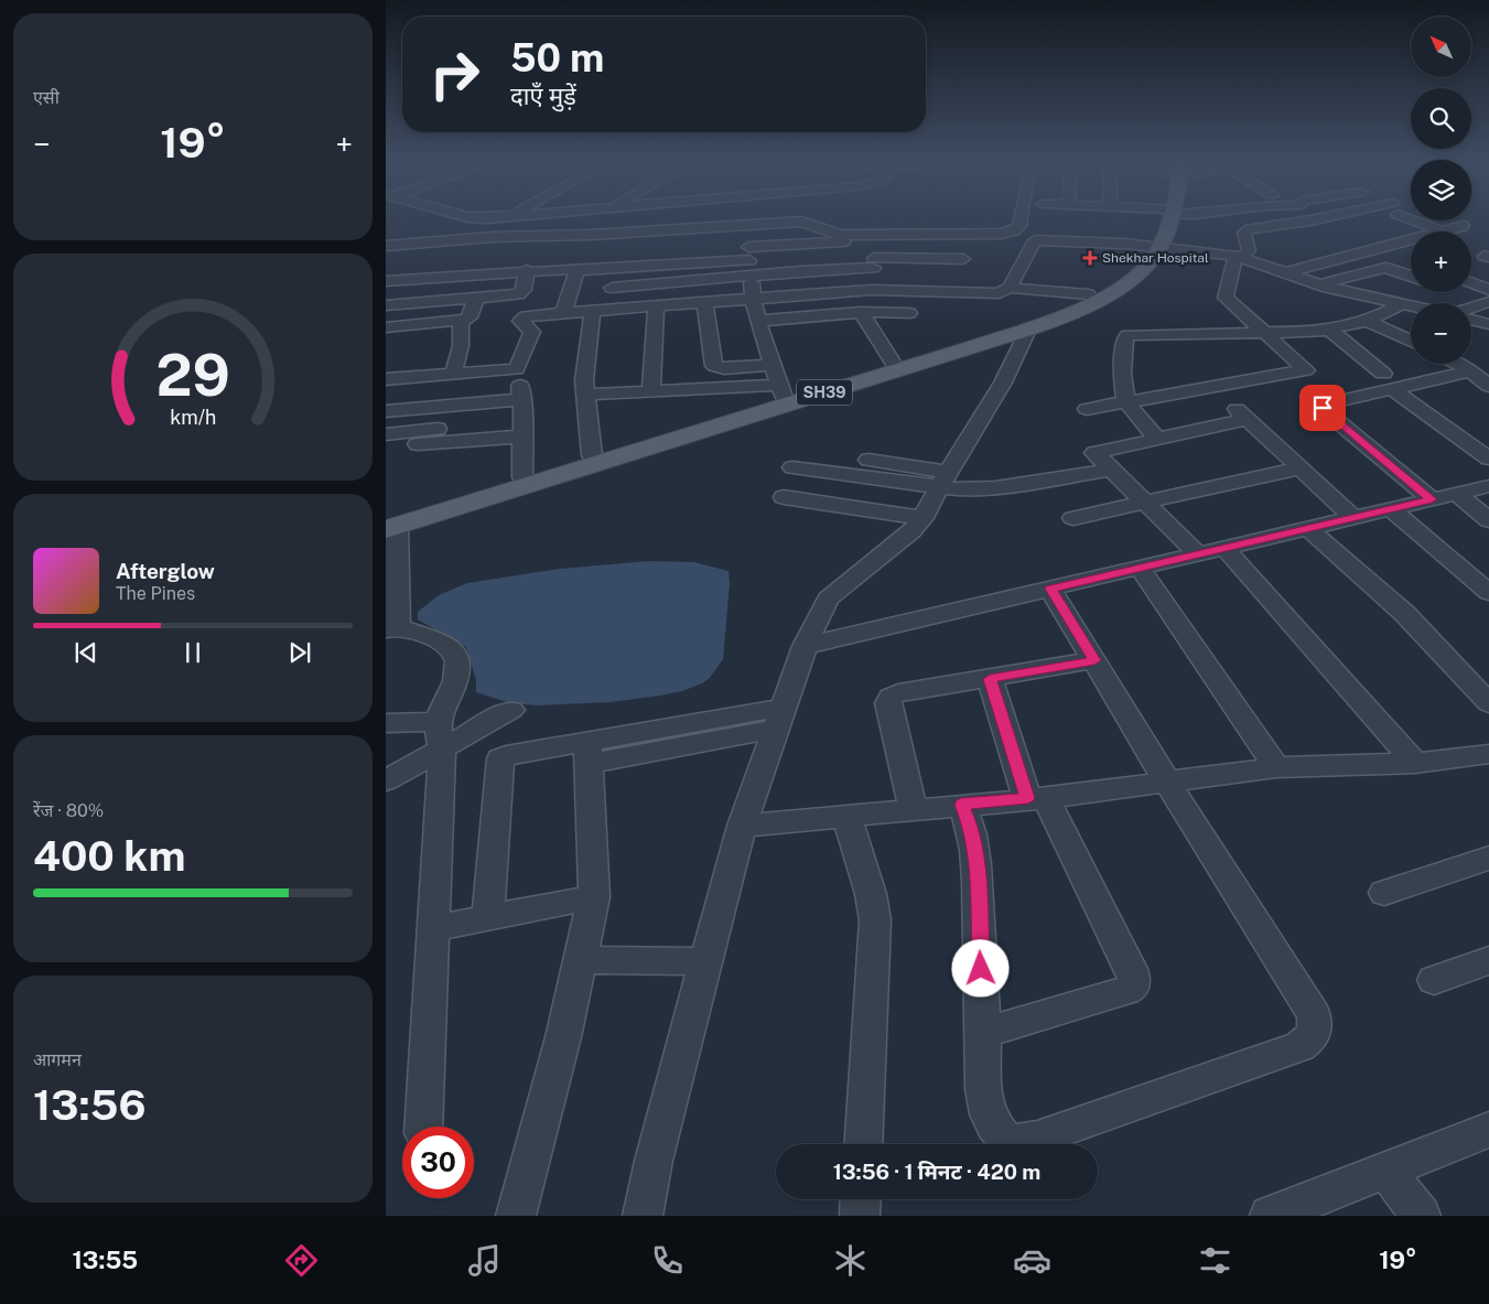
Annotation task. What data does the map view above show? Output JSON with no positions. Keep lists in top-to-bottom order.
{
  "streets": {
    "main road": ["SH39"]
  },
  "places": {
    "health": ["Shekhar Hospital"]
  },
  "north": "top left",
  "page": {
    "tile": [
      "एसी",
      ["रेंज · 80%", "400 km"],
      ["आगमन", "13:56"]
    ],
    "map_buttons": ["+", "−"],
    "turn": ["50 m", "दाएँ मुड़ें"],
    "heat": ["−", "19°", "+"],
    "song": ["Afterglow", "The Pines"],
    "limit": "30",
    "trip": "13:56 · 1 मिनट · 420 m",
    "tabs": ["13:55", "19°"],
    "gauge": ["29", "km/h"]
  }
}
